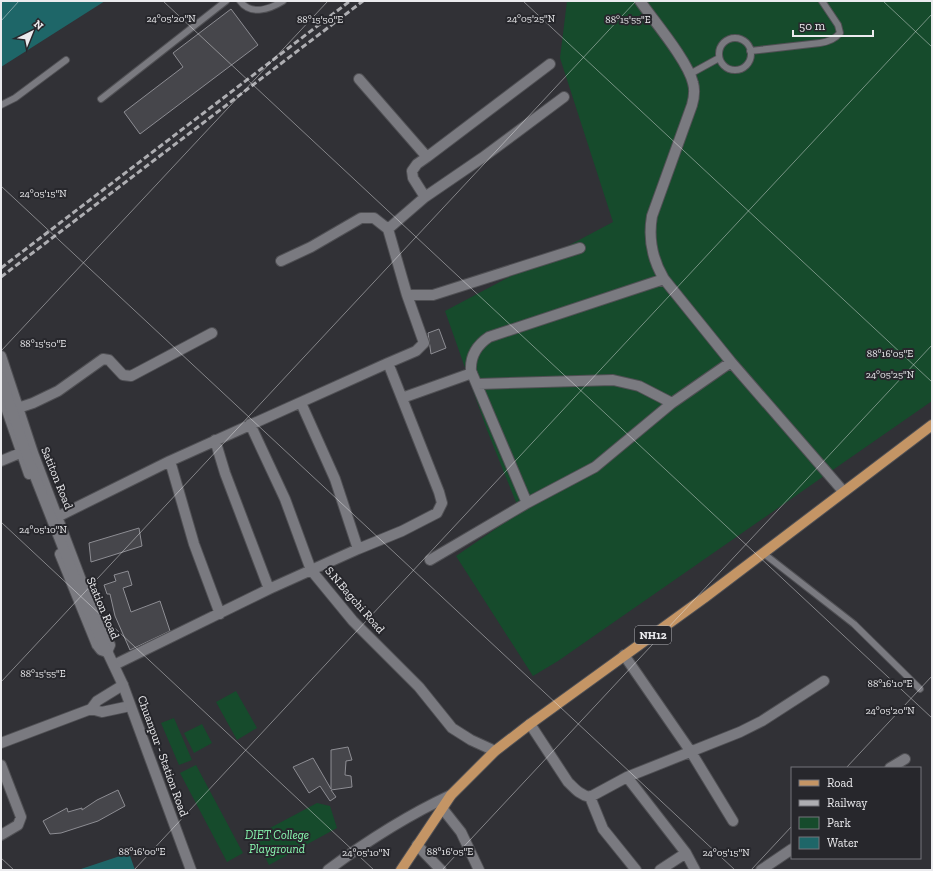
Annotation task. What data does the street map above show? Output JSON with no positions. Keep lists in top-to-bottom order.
{
  "streets": {
    "main road": ["NH12"],
    "street": [
      "Satiton Road",
      "S.N.Bagchi Road",
      "Station Road",
      "Chuanpur - Station Road"
    ]
  },
  "crossings": [
    ["Satiton Road", "Station Road"],
    ["Satiton Road", "Chuanpur - Station Road"],
    ["S.N.Bagchi Road", "NH12"],
    ["Station Road", "Chuanpur - Station Road"]
  ],
  "parks": ["DIET College Playground"],
  "legend": [
    "Road",
    "Railway",
    "Park",
    "Water"
  ],
  "scale_bar": "50 m",
  "north": "top right",
  "coordinates": [
    "24°05'25\"N",
    "24°05'20\"N",
    "88°15'50\"E",
    "88°15'55\"E",
    "24°05'15\"N",
    "88°16'05\"E",
    "24°05'10\"N",
    "88°16'10\"E",
    "88°16'00\"E"
  ]
}
